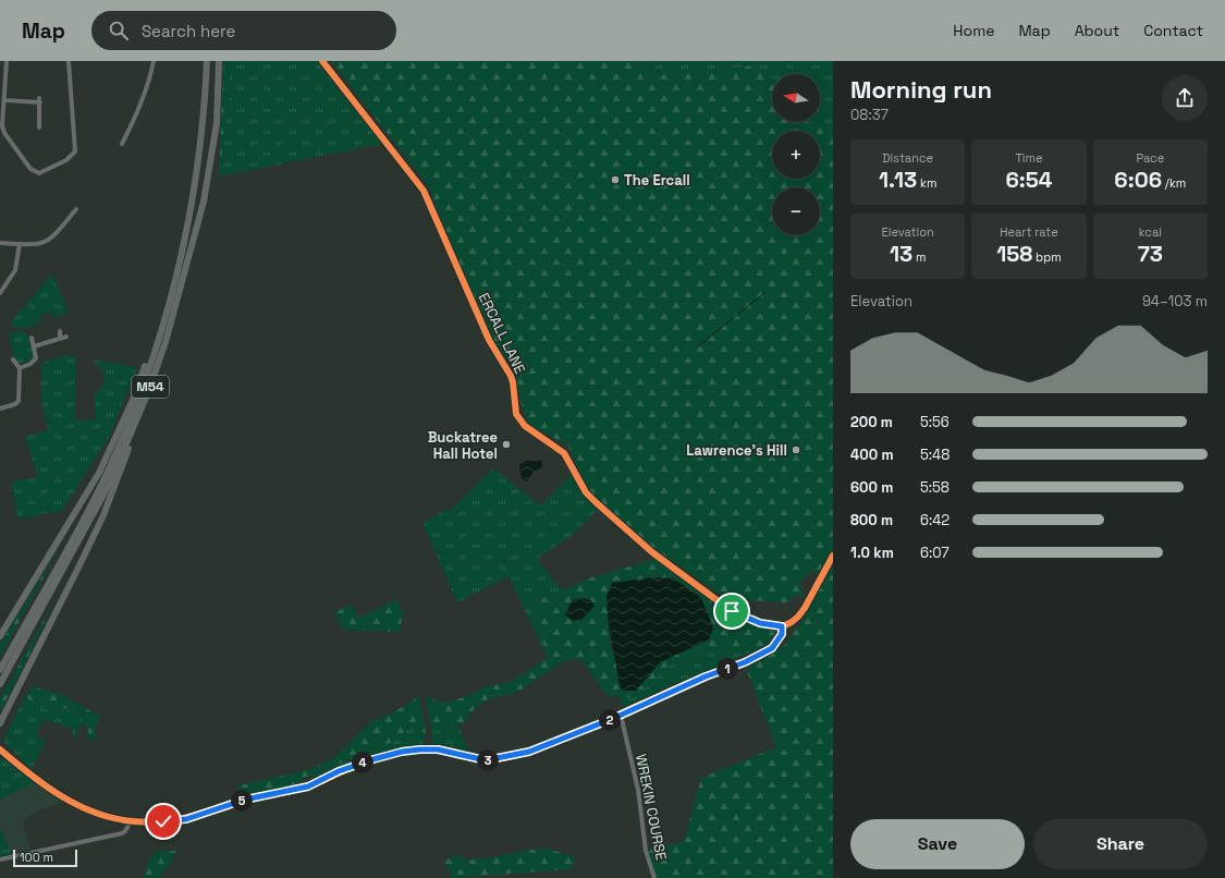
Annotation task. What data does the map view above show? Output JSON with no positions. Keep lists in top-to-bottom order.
{
  "streets": {
    "highway": ["M54"],
    "street": ["ERCALL LANE", "WREKIN COURSE"]
  },
  "places": ["The Ercall", "Buckatree Hall Hotel", "Lawrence's Hill"],
  "scale_bar": "100 m",
  "north": "left",
  "page": {
    "header": "Map",
    "search": "Search here",
    "nav": [
      "Home",
      "Map",
      "About",
      "Contact"
    ],
    "heading": ["Morning run", "08:37"],
    "map_buttons": ["+", "−"],
    "stats": [
      ["Distance", "1.13 km"],
      ["Time", "6:54"],
      ["Pace", "6:06 /km"],
      ["Elevation", "13 m"],
      ["Heart rate", "158 bpm"],
      ["kcal", "73"]
    ],
    "chart": ["Elevation", "94–103 m"],
    "list": [
      {
        "name": "200 m",
        "note": "5:56"
      },
      {
        "name": "400 m",
        "note": "5:48"
      },
      {
        "name": "600 m",
        "note": "5:58"
      },
      {
        "name": "800 m",
        "note": "6:42"
      },
      {
        "name": "1.0 km",
        "note": "6:07"
      }
    ],
    "pins": [
      "1",
      "2",
      "3",
      "4",
      "5"
    ],
    "buttons": ["Save", "Share"],
    "scale": "100 m"
  }
}
